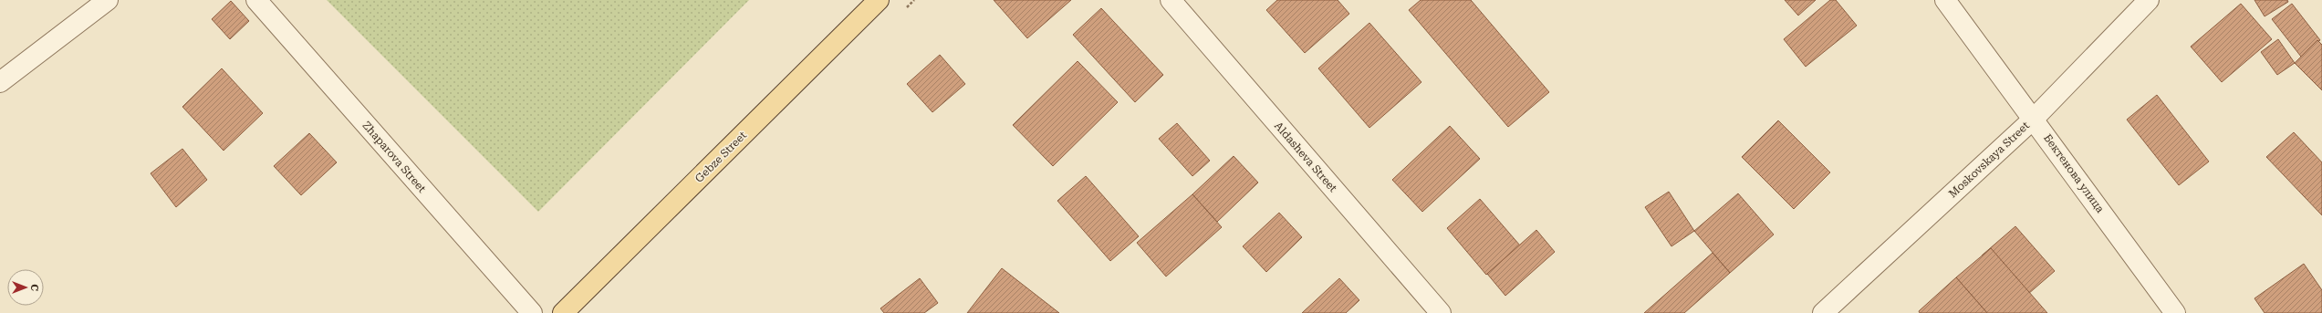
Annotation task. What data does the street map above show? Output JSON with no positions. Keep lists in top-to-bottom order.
{
  "streets": {
    "main road": ["Gebze Street"],
    "street": [
      "Zhaparova Street",
      "Aldasheva Street",
      "Moskovskaya Street",
      "Бектенова улица"
    ]
  },
  "crossings": [
    ["Moskovskaya Street", "Бектенова улица"]
  ],
  "north": "right"
}
